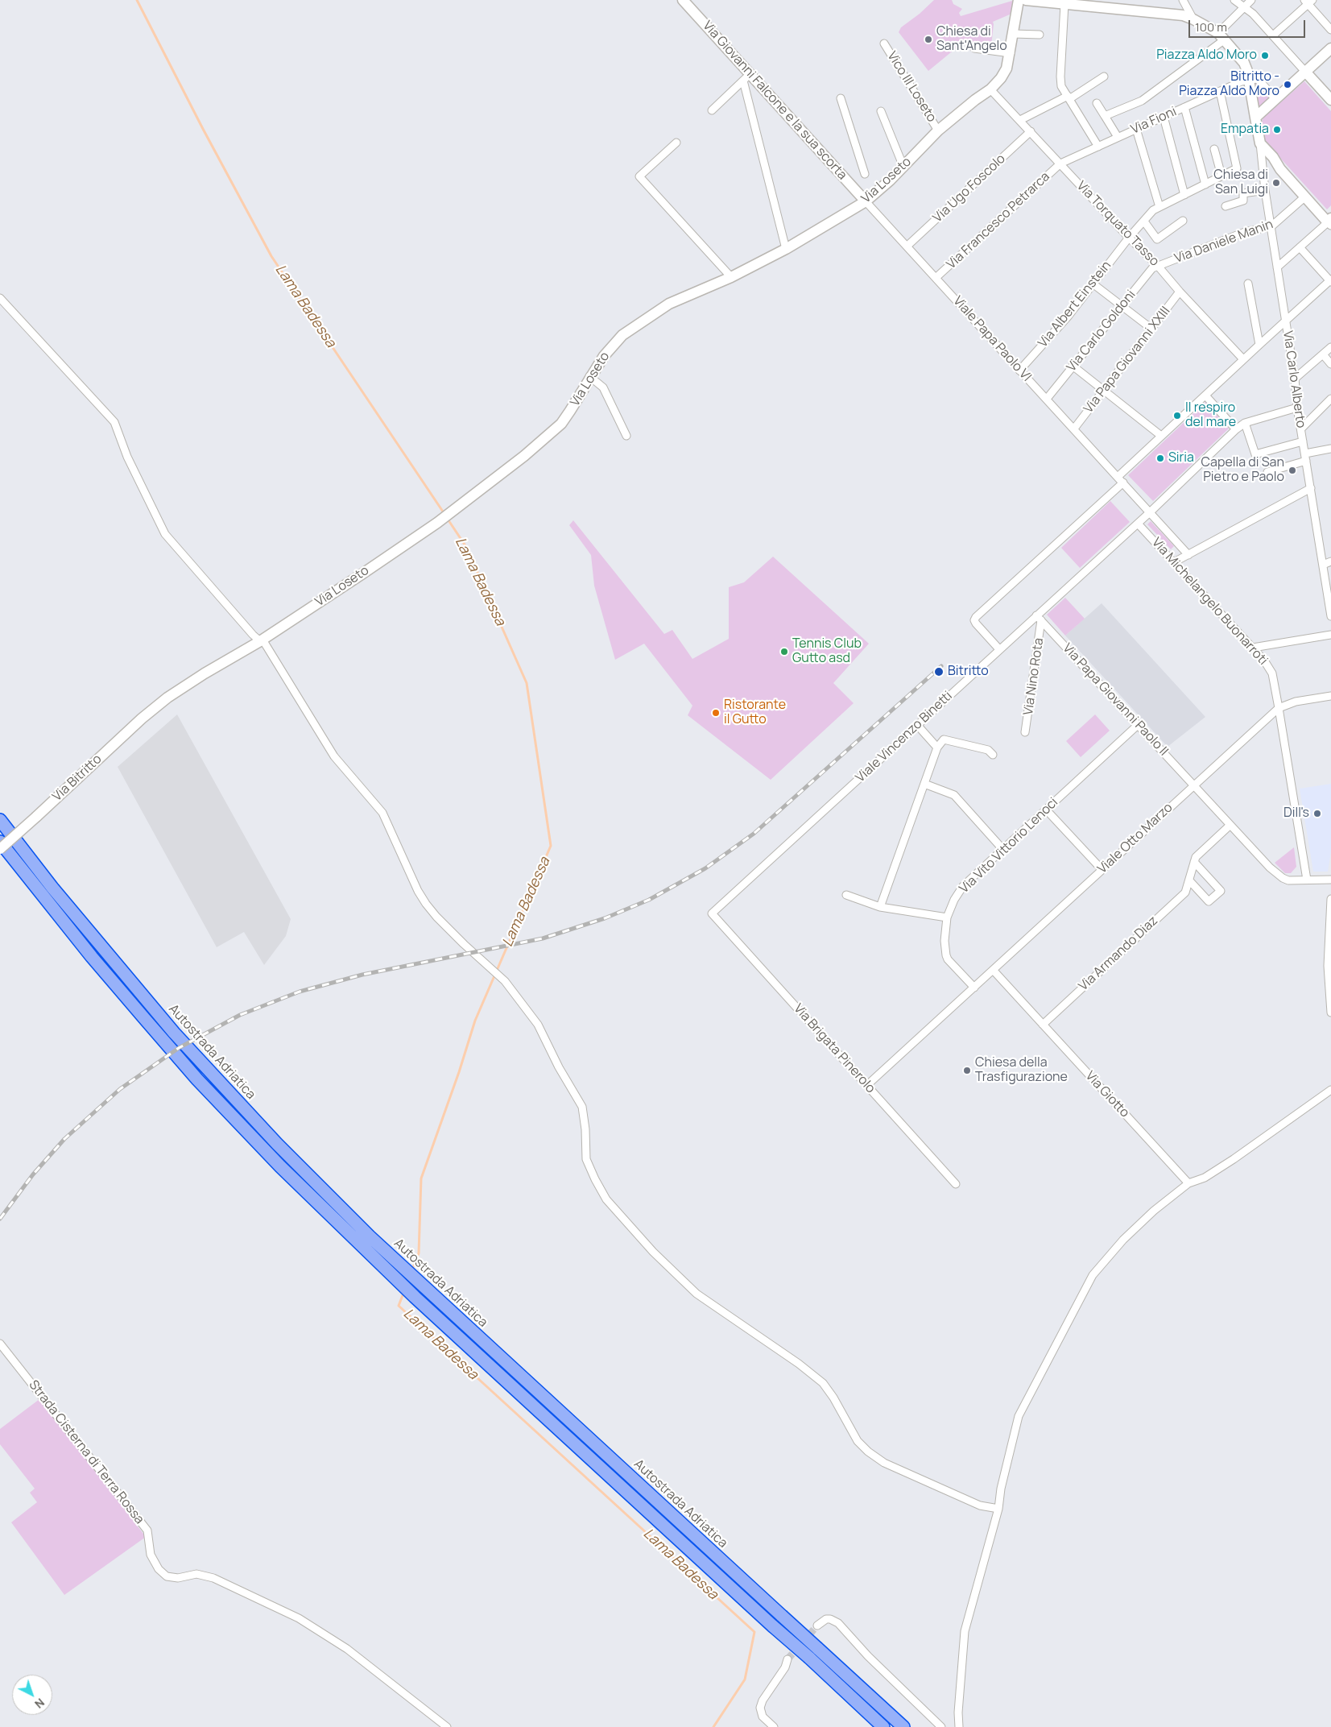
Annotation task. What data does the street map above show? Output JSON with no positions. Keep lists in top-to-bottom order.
{
  "streets": {
    "highway": ["Autostrada Adriatica"],
    "main road": ["Via Giovanni Falcone e la sua scorta", "Via Loseto", "Via Bitritto"],
    "street": [
      "Vico III Loseto",
      "Via Fioni",
      "Via Ugo Foscolo",
      "Via Francesco Petrarca",
      "Via Torquato Tasso",
      "Via Daniele Manin",
      "Via Albert Einstein",
      "Via Carlo Goldoni",
      "Viale Papa Paolo VI",
      "Via Papa Giovanni XXIII",
      "Via Carlo Alberto",
      "Via Michelangelo Buonarroti",
      "Via Nino Rota",
      "Via Papa Giovanni Paolo II",
      "Viale Vincenzo Binetti",
      "Viale Otto Marzo",
      "Via Vito Vittorio Lenoci",
      "Via Armando Diaz",
      "Via Brigata Pinerolo",
      "Via Giotto",
      "Strada Cisterna di Terra Rossa"
    ]
  },
  "crossings": [
    ["Vico III Loseto", "Via Loseto"],
    ["Via Giovanni Falcone e la sua scorta", "Via Loseto"],
    ["Via Giovanni Falcone e la sua scorta", "Viale Papa Paolo VI"],
    ["Via Fioni", "Via Francesco Petrarca"],
    ["Via Fioni", "Via Torquato Tasso"],
    ["Via Fioni", "Via Albert Einstein"],
    ["Via Loseto", "Via Torquato Tasso"],
    ["Via Loseto", "Viale Papa Paolo VI"],
    ["Via Loseto", "Via Bitritto"],
    ["Via Ugo Foscolo", "Via Torquato Tasso"],
    ["Via Ugo Foscolo", "Viale Papa Paolo VI"],
    ["Via Francesco Petrarca", "Via Torquato Tasso"],
    ["Via Francesco Petrarca", "Viale Papa Paolo VI"],
    ["Via Torquato Tasso", "Via Daniele Manin"],
    ["Via Torquato Tasso", "Via Albert Einstein"],
    ["Via Torquato Tasso", "Via Carlo Goldoni"],
    ["Via Torquato Tasso", "Via Papa Giovanni XXIII"],
    ["Via Daniele Manin", "Via Carlo Goldoni"],
    ["Via Daniele Manin", "Via Carlo Alberto"],
    ["Via Albert Einstein", "Viale Papa Paolo VI"],
    ["Via Carlo Goldoni", "Viale Papa Paolo VI"],
    ["Viale Papa Paolo VI", "Via Papa Giovanni XXIII"],
    ["Viale Papa Paolo VI", "Viale Vincenzo Binetti"],
    ["Via Michelangelo Buonarroti", "Via Papa Giovanni Paolo II"],
    ["Via Michelangelo Buonarroti", "Viale Vincenzo Binetti"],
    ["Via Michelangelo Buonarroti", "Viale Otto Marzo"],
    ["Via Nino Rota", "Via Papa Giovanni Paolo II"],
    ["Via Nino Rota", "Viale Vincenzo Binetti"],
    ["Via Papa Giovanni Paolo II", "Viale Vincenzo Binetti"],
    ["Via Papa Giovanni Paolo II", "Viale Otto Marzo"],
    ["Via Papa Giovanni Paolo II", "Via Vito Vittorio Lenoci"],
    ["Via Papa Giovanni Paolo II", "Via Armando Diaz"],
    ["Viale Vincenzo Binetti", "Via Brigata Pinerolo"],
    ["Viale Otto Marzo", "Via Vito Vittorio Lenoci"],
    ["Viale Otto Marzo", "Via Brigata Pinerolo"],
    ["Viale Otto Marzo", "Via Giotto"],
    ["Via Armando Diaz", "Via Giotto"]
  ],
  "water": ["Lama Badessa"],
  "places": [
    "Chiesa di Sant'Angelo",
    "Piazza Aldo Moro",
    "Bitritto - Piazza Aldo Moro",
    "Empatia",
    "Chiesa di San Luigi",
    "Il respiro del mare",
    "Siria",
    "Capella di San Pietro e Paolo",
    "Tennis Club Gutto asd",
    "Bitritto",
    "Ristorante il Gutto",
    "Dill's",
    "Chiesa della Trasfigurazione"
  ],
  "scale_bar": "100 m",
  "north": "bottom right"
}
